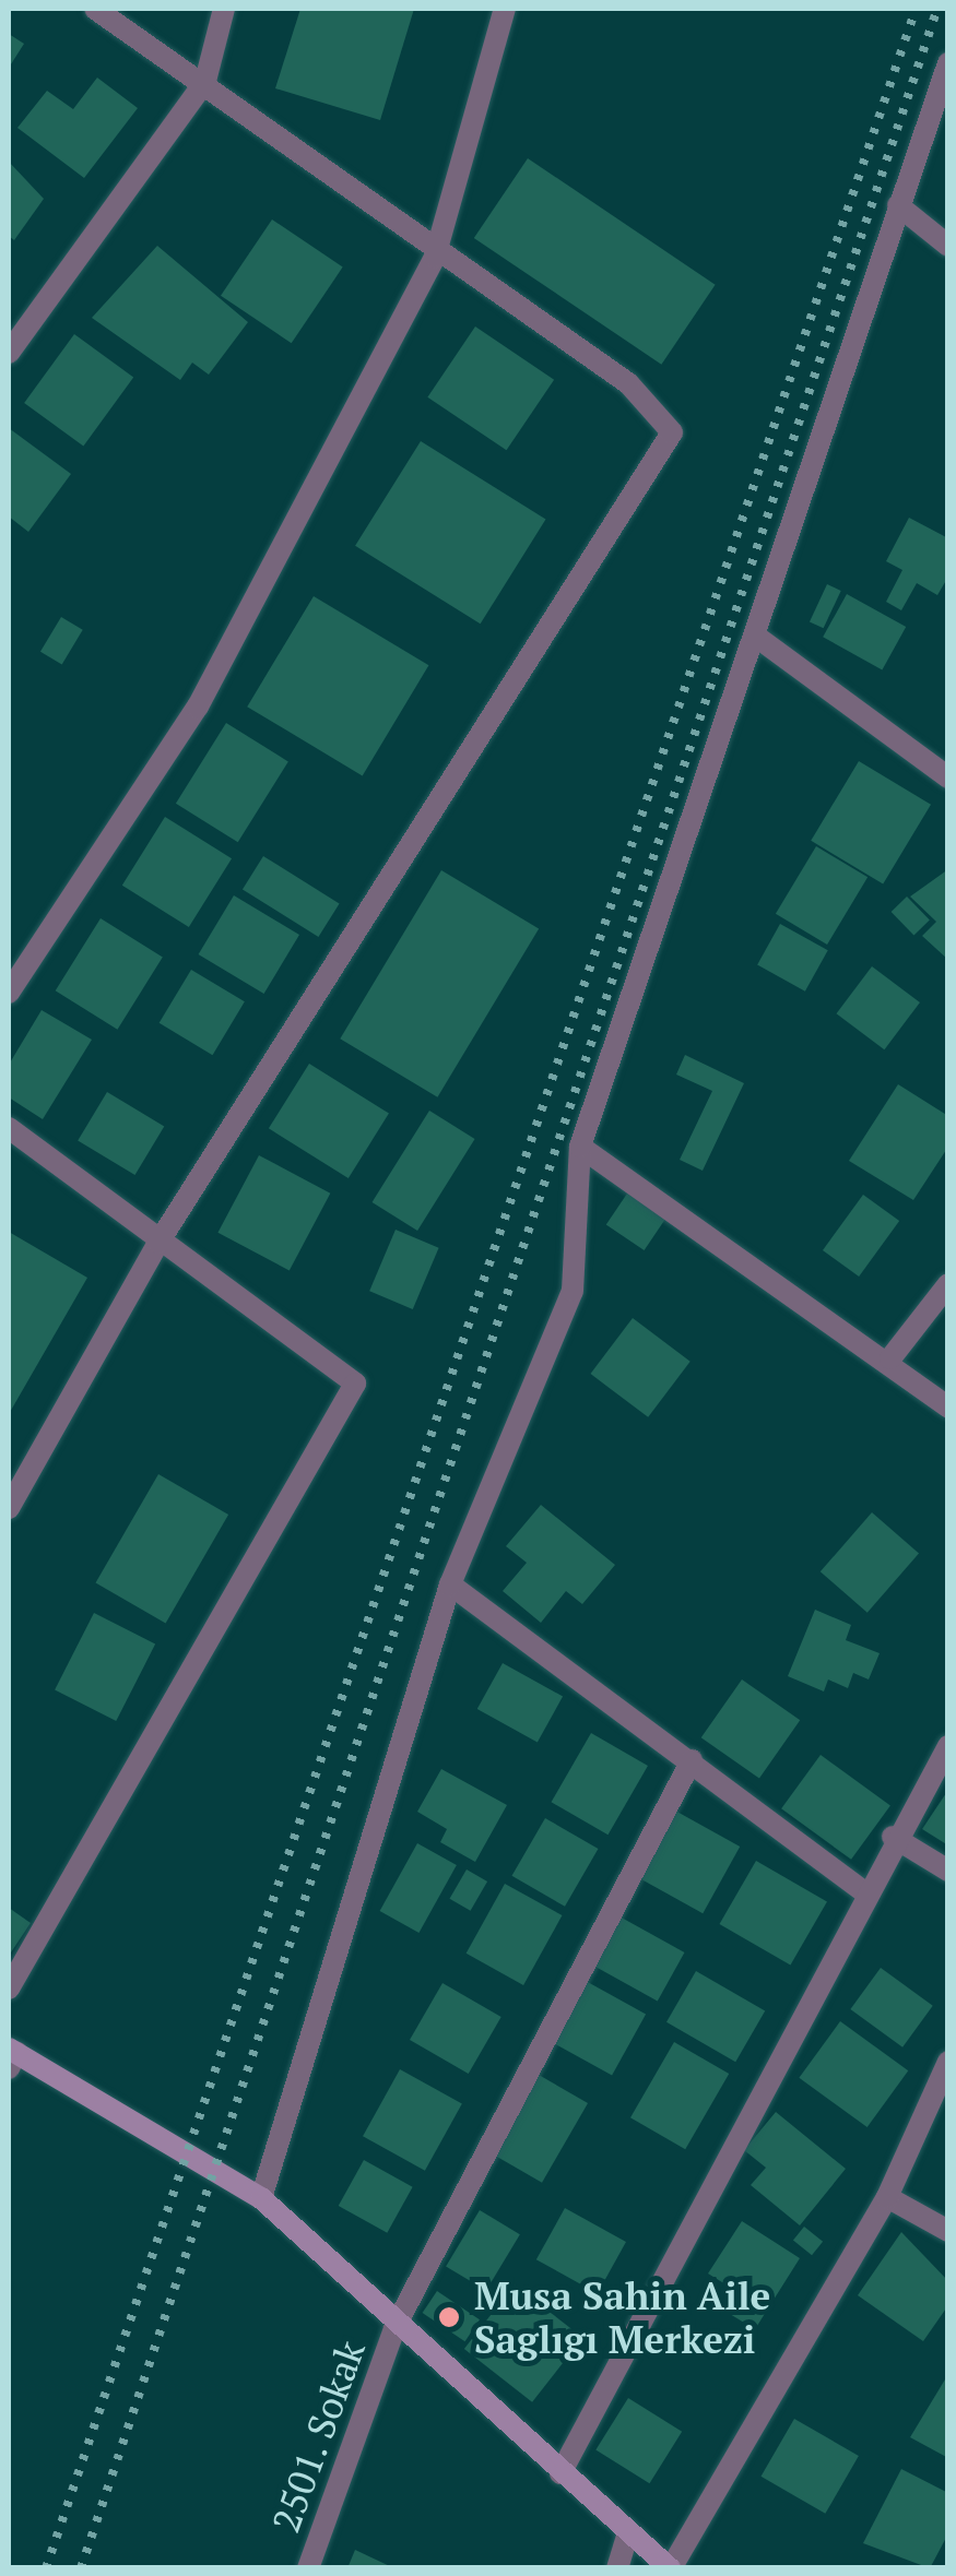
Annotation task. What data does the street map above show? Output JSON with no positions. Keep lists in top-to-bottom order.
{
  "streets": {
    "street": ["2501. Sokak"]
  },
  "places": ["Musa Sahin Aile Saglıgı Merkezi"]
}
